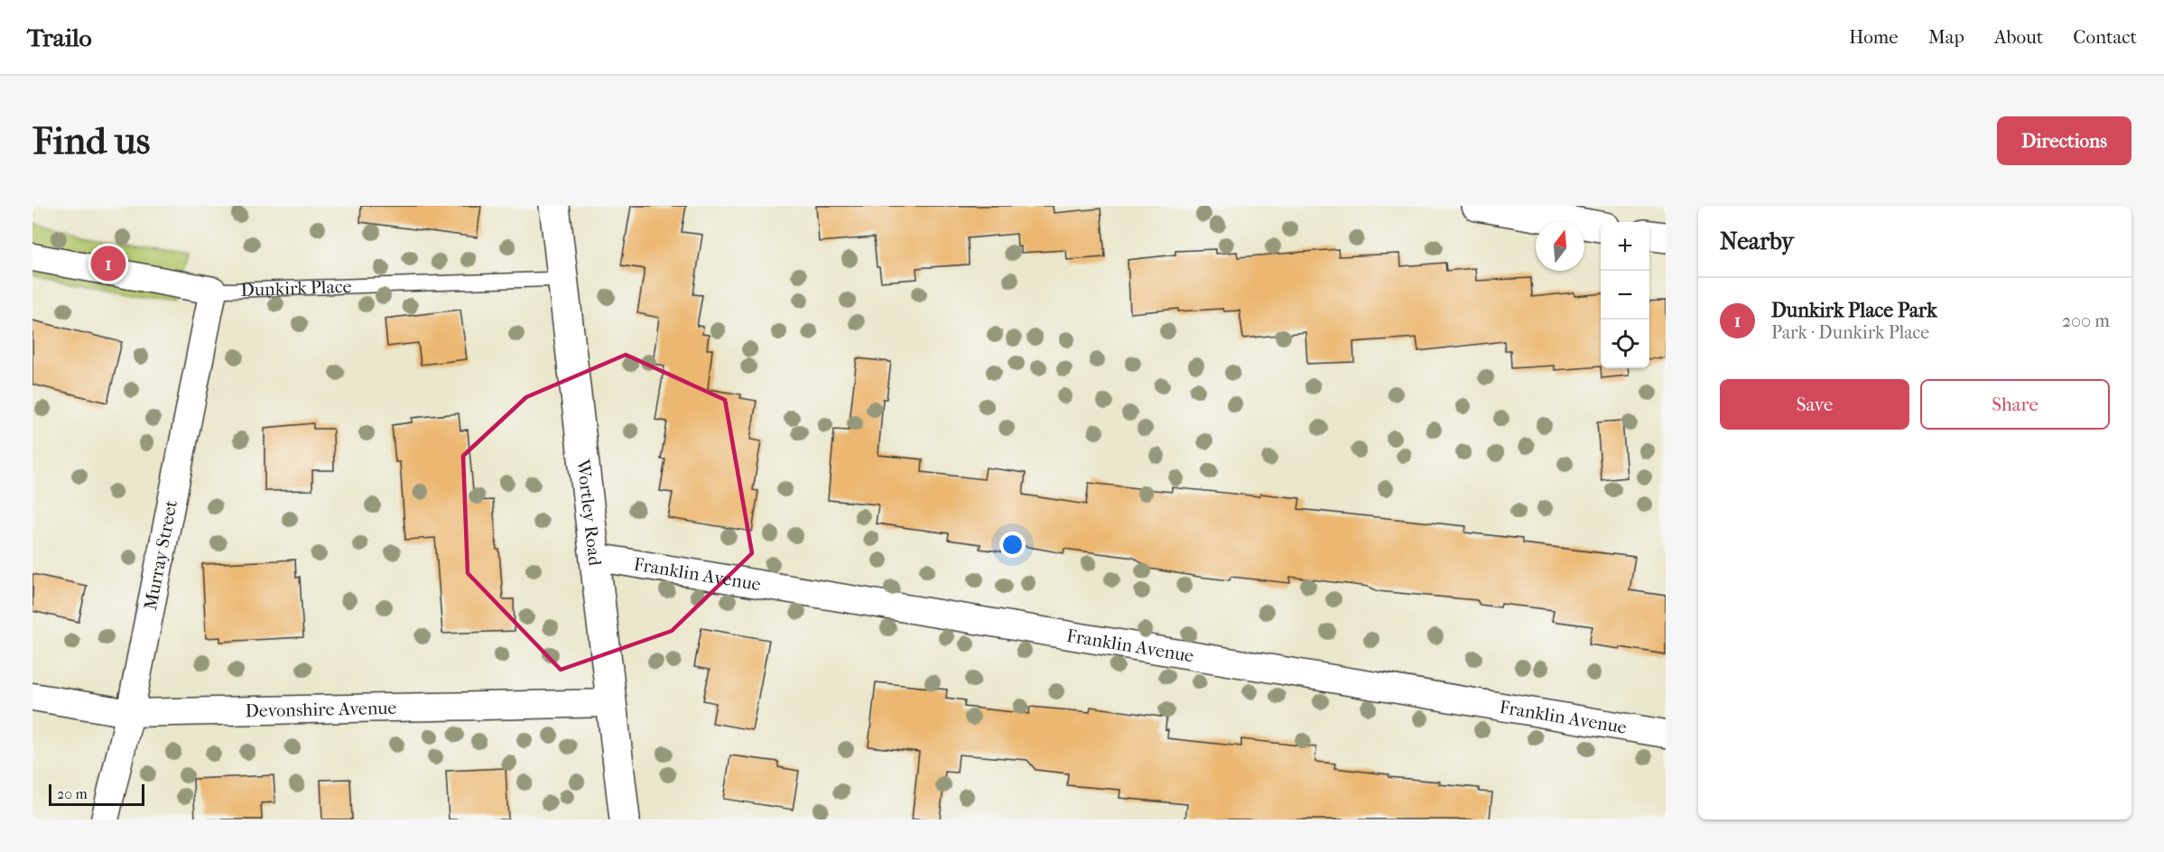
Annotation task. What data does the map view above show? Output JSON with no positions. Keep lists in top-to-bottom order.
{
  "streets": {
    "street": [
      "Dunkirk Place",
      "Wortley Road",
      "Murray Street",
      "Franklin Avenue",
      "Devonshire Avenue"
    ]
  },
  "crossings": [
    ["Dunkirk Place", "Wortley Road"],
    ["Dunkirk Place", "Murray Street"],
    ["Wortley Road", "Franklin Avenue"],
    ["Wortley Road", "Devonshire Avenue"],
    ["Murray Street", "Devonshire Avenue"]
  ],
  "scale_bar": "20 m",
  "north": "top",
  "page": {
    "header": "Trailo",
    "nav": [
      "Home",
      "Map",
      "About",
      "Contact"
    ],
    "buttons": [
      "Directions",
      ["Save", "Share"]
    ],
    "title": "Find us",
    "heading": "Nearby",
    "map_buttons": ["+", "−"],
    "pins": "1",
    "list": [
      {
        "mark": "1",
        "name": "Dunkirk Place Park",
        "note": "Park · Dunkirk Place",
        "value": "200 m"
      }
    ],
    "scale": "20 m"
  }
}
